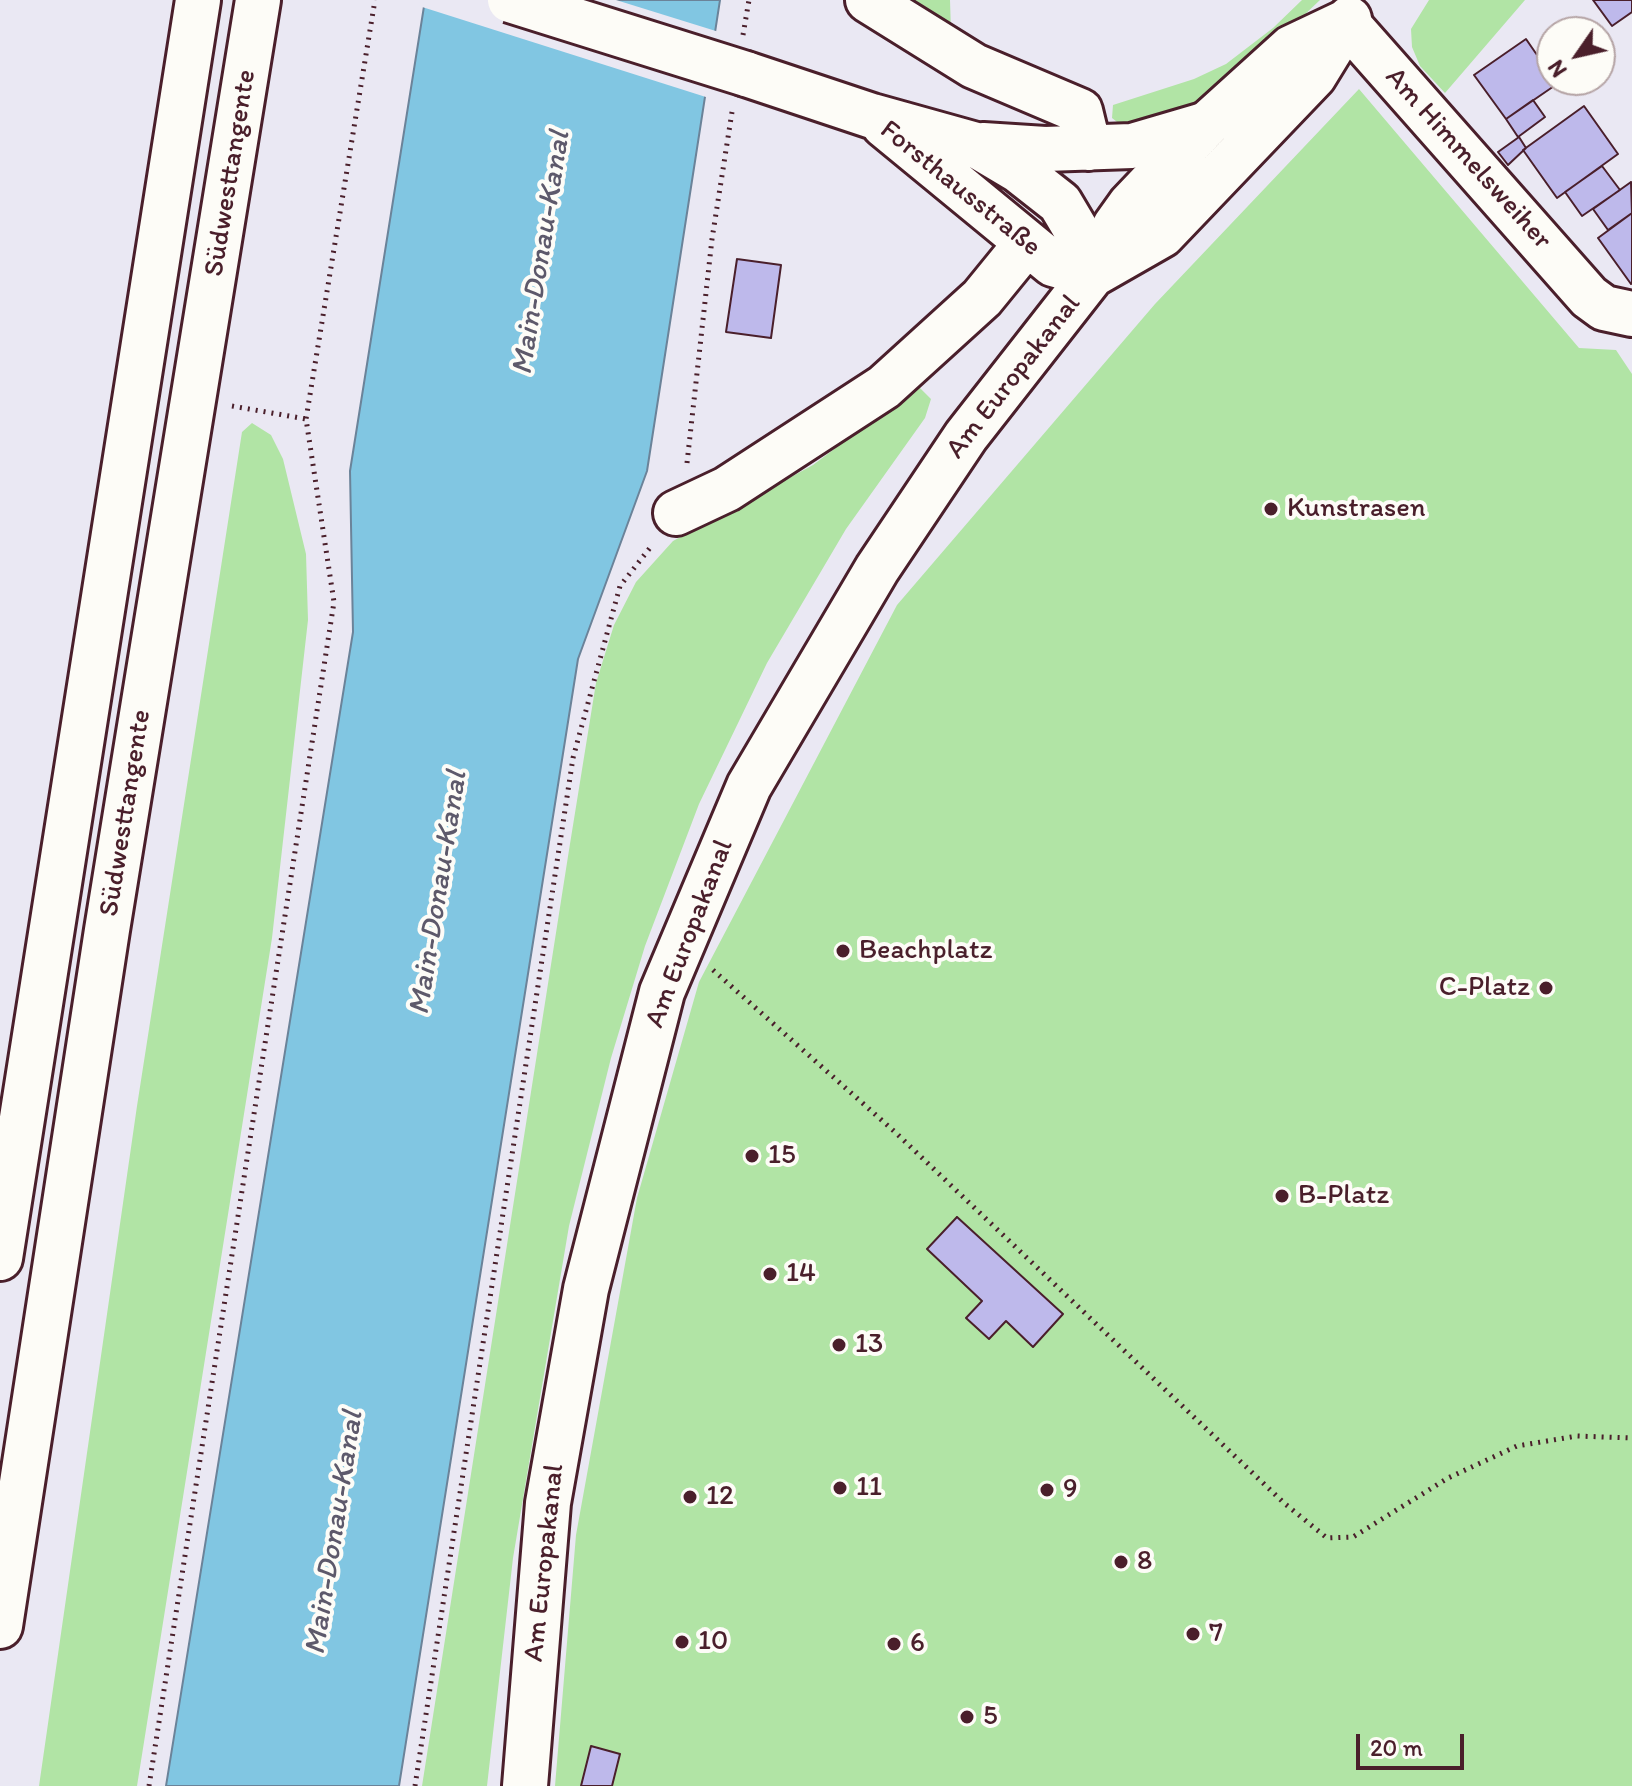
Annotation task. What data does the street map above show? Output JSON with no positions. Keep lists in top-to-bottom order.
{
  "streets": {
    "main road": [
      "Am Himmelsweiher",
      "Südwesttangente",
      "Forsthausstraße",
      "Am Europakanal"
    ]
  },
  "crossings": [
    ["Am Himmelsweiher", "Am Europakanal"],
    ["Forsthausstraße", "Am Europakanal"]
  ],
  "water": ["Main-Donau-Kanal"],
  "places": [
    "Kunstrasen",
    "Beachplatz",
    "C-Platz",
    "15",
    "B-Platz",
    "14",
    "13",
    "11",
    "9",
    "12",
    "8",
    "7",
    "10",
    "6",
    "5"
  ],
  "scale_bar": "20 m",
  "north": "bottom left"
}
